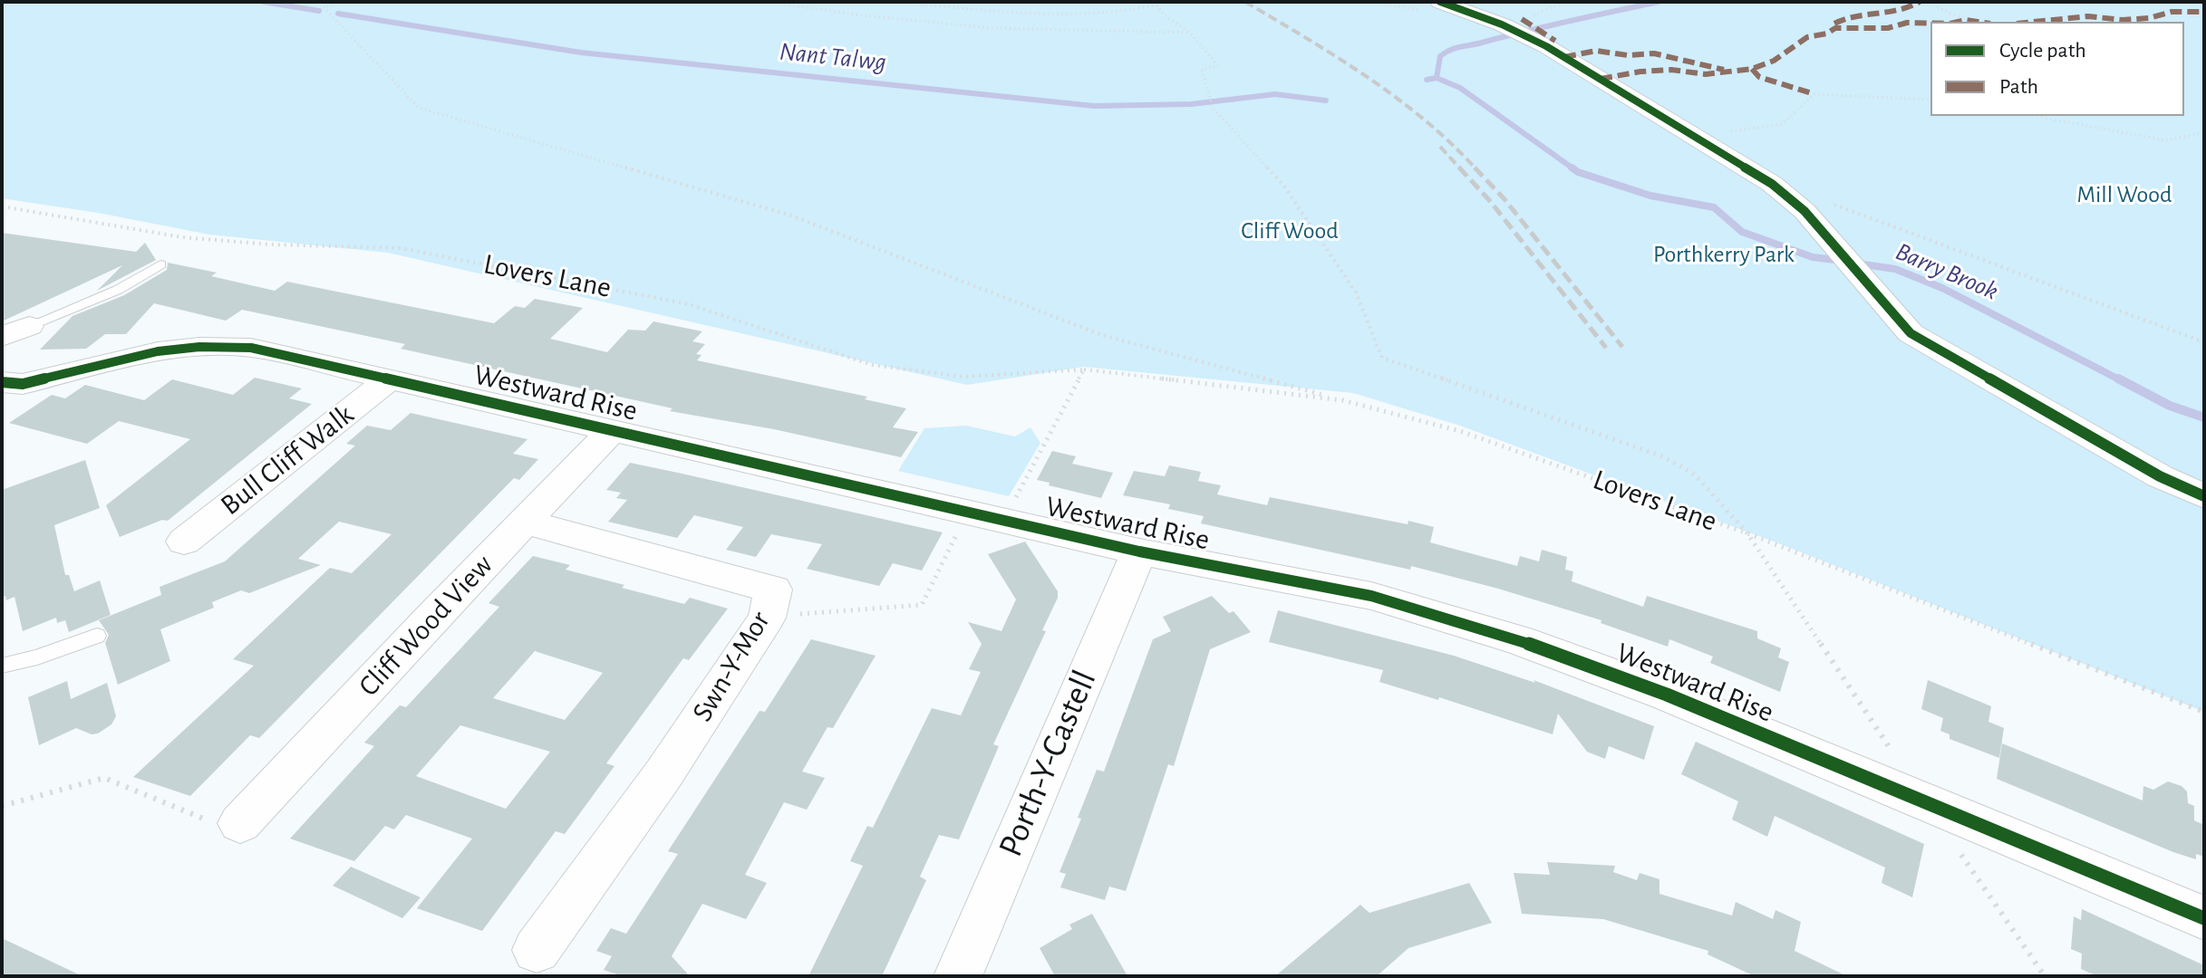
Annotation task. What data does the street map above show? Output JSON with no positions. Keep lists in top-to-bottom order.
{
  "streets": {
    "street": [
      "Westward Rise",
      "Bull Cliff Walk",
      "Cliff Wood View",
      "Swn-Y-Mor",
      "Porth-Y-Castell"
    ],
    "path": ["Lovers Lane"]
  },
  "crossings": [
    ["Westward Rise", "Bull Cliff Walk"],
    ["Westward Rise", "Cliff Wood View"],
    ["Westward Rise", "Porth-Y-Castell"],
    ["Cliff Wood View", "Swn-Y-Mor"]
  ],
  "water": ["Nant Talwg", "Barry Brook"],
  "parks": ["Mill Wood", "Cliff Wood", "Porthkerry Park"],
  "legend": ["Cycle path", "Path"]
}
